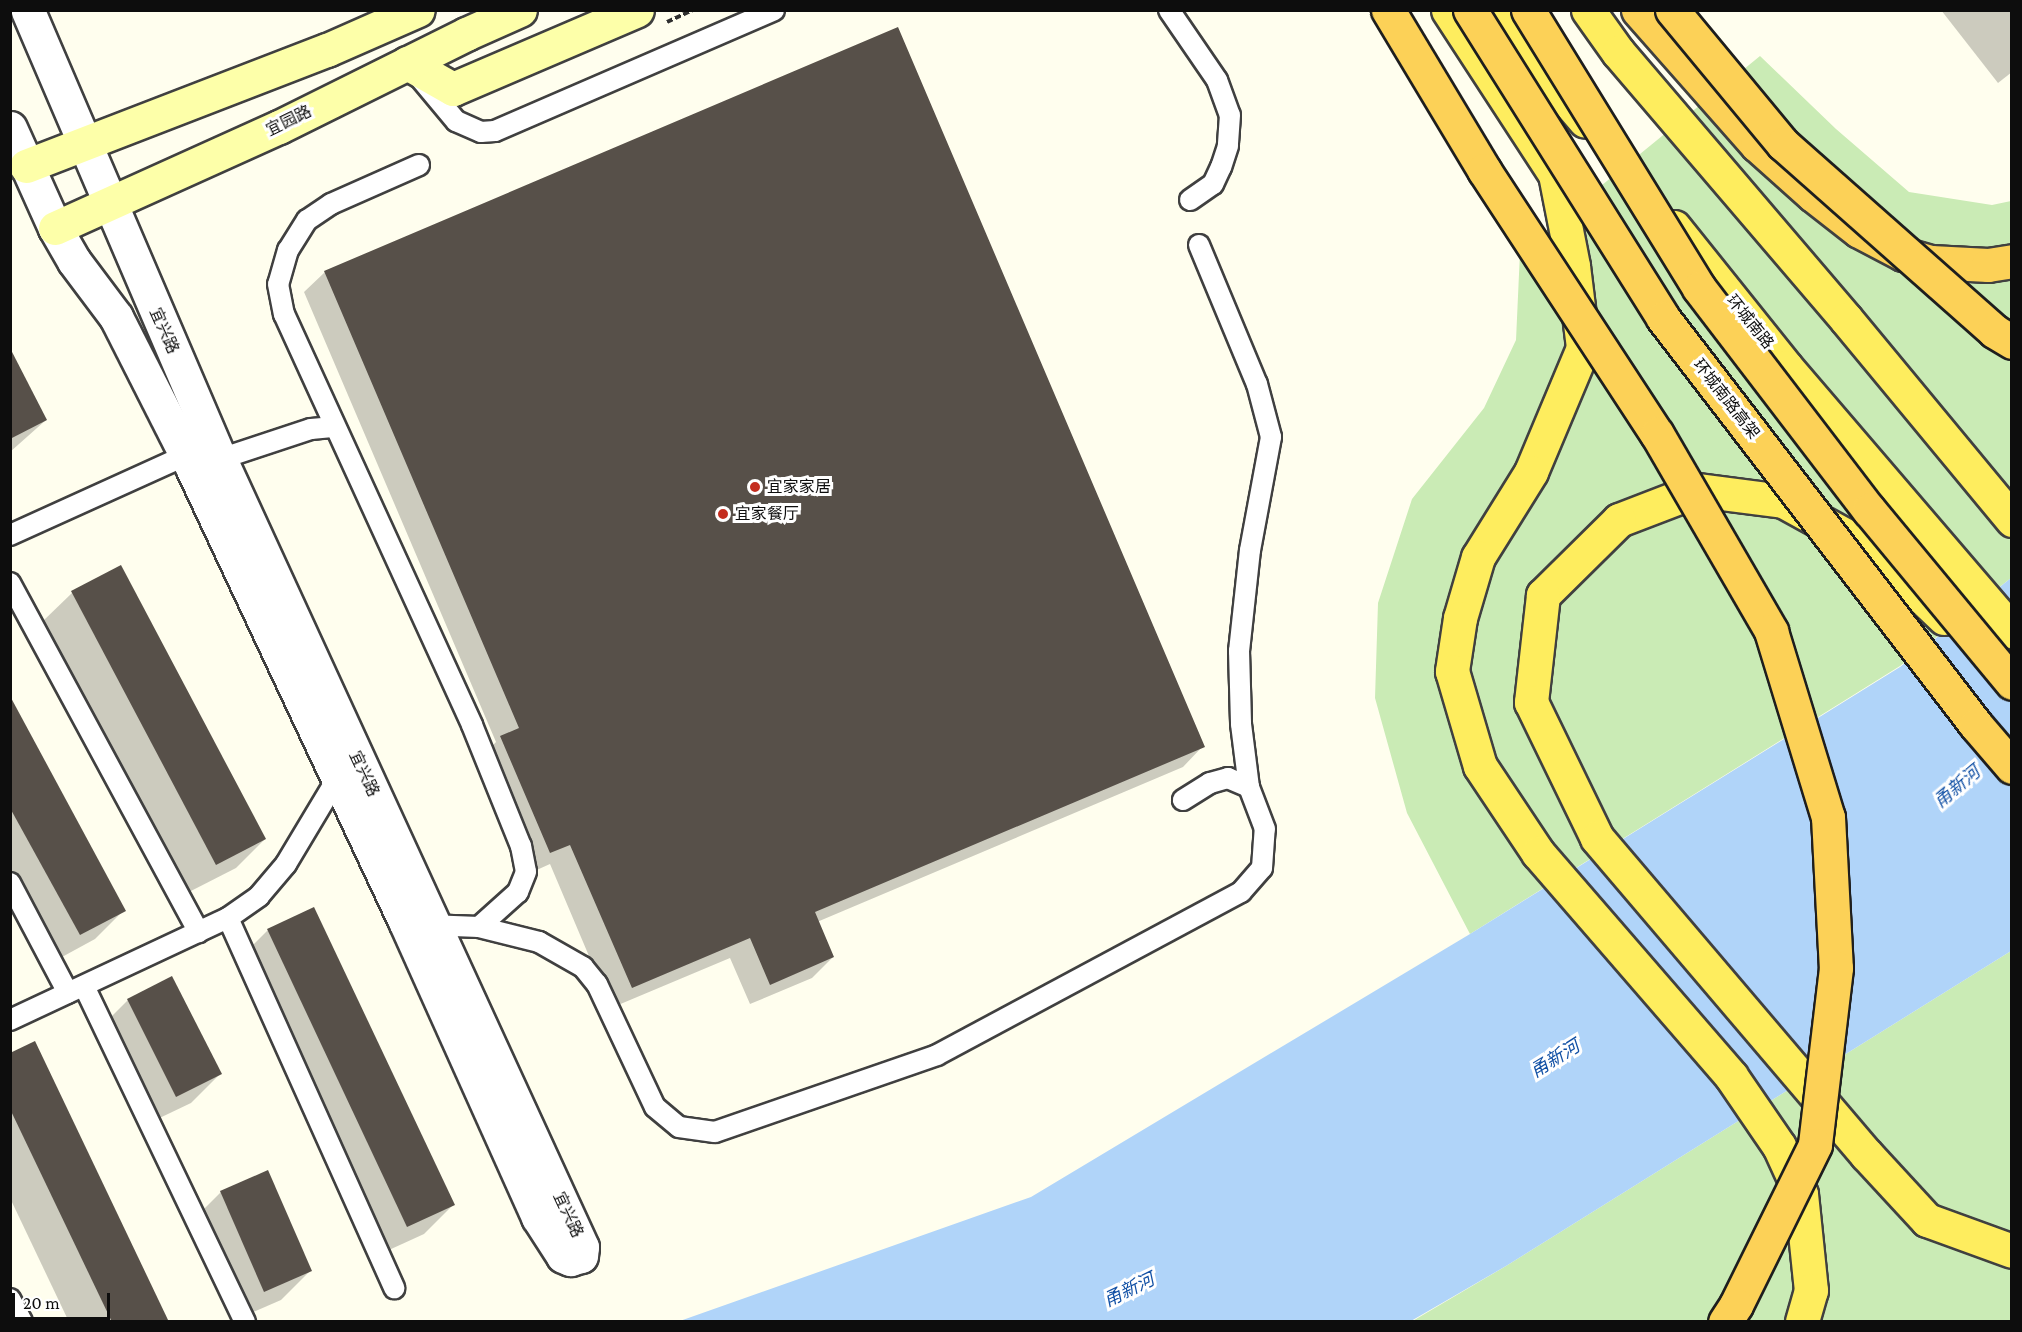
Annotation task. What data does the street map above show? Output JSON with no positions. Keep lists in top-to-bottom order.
{
  "streets": {
    "highway": ["环城南路高架"],
    "main road": ["宜园路", "环城南路"],
    "street": ["宜兴路"]
  },
  "crossings": [
    ["宜园路", "宜兴路"]
  ],
  "water": ["甬新河"],
  "places": ["宜家家居", "宜家餐厅"],
  "scale_bar": "20 m"
}
